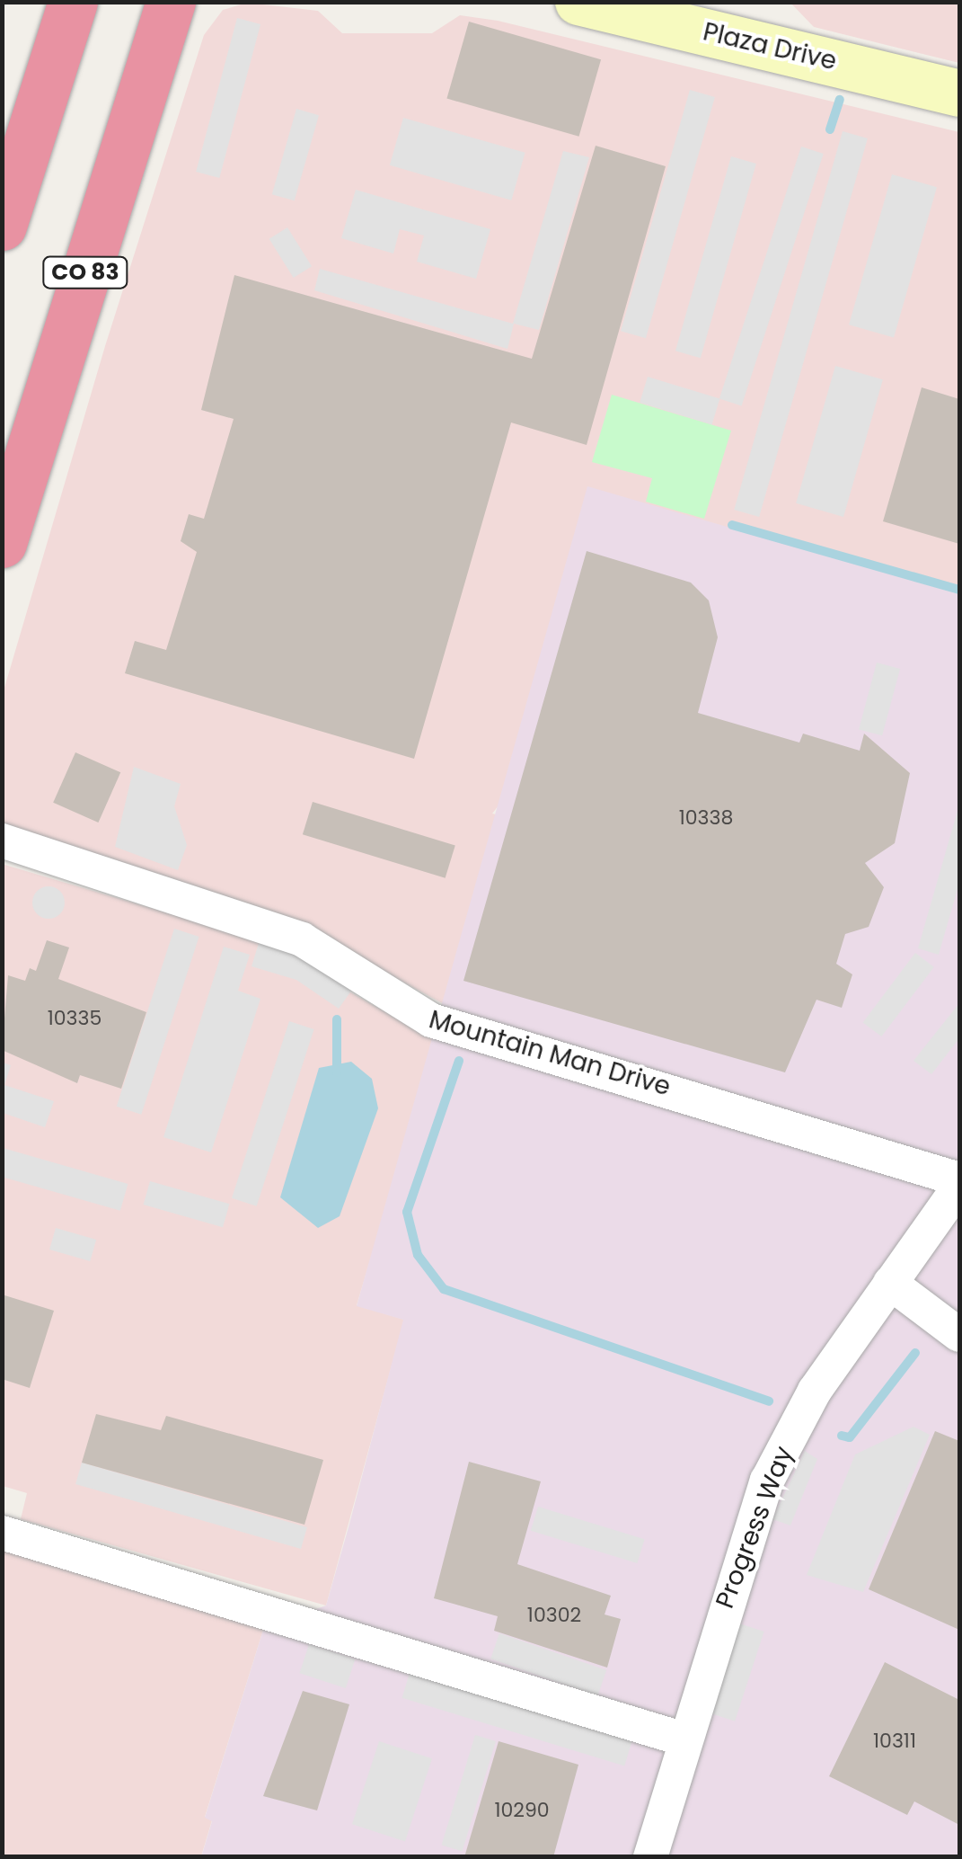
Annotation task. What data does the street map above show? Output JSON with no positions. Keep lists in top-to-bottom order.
{
  "streets": {
    "highway": ["CO 83"],
    "street": ["Plaza Drive", "Mountain Man Drive", "Progress Way"]
  },
  "house_numbers": [
    "10338",
    "10335",
    "10302",
    "10311",
    "10290"
  ]
}
